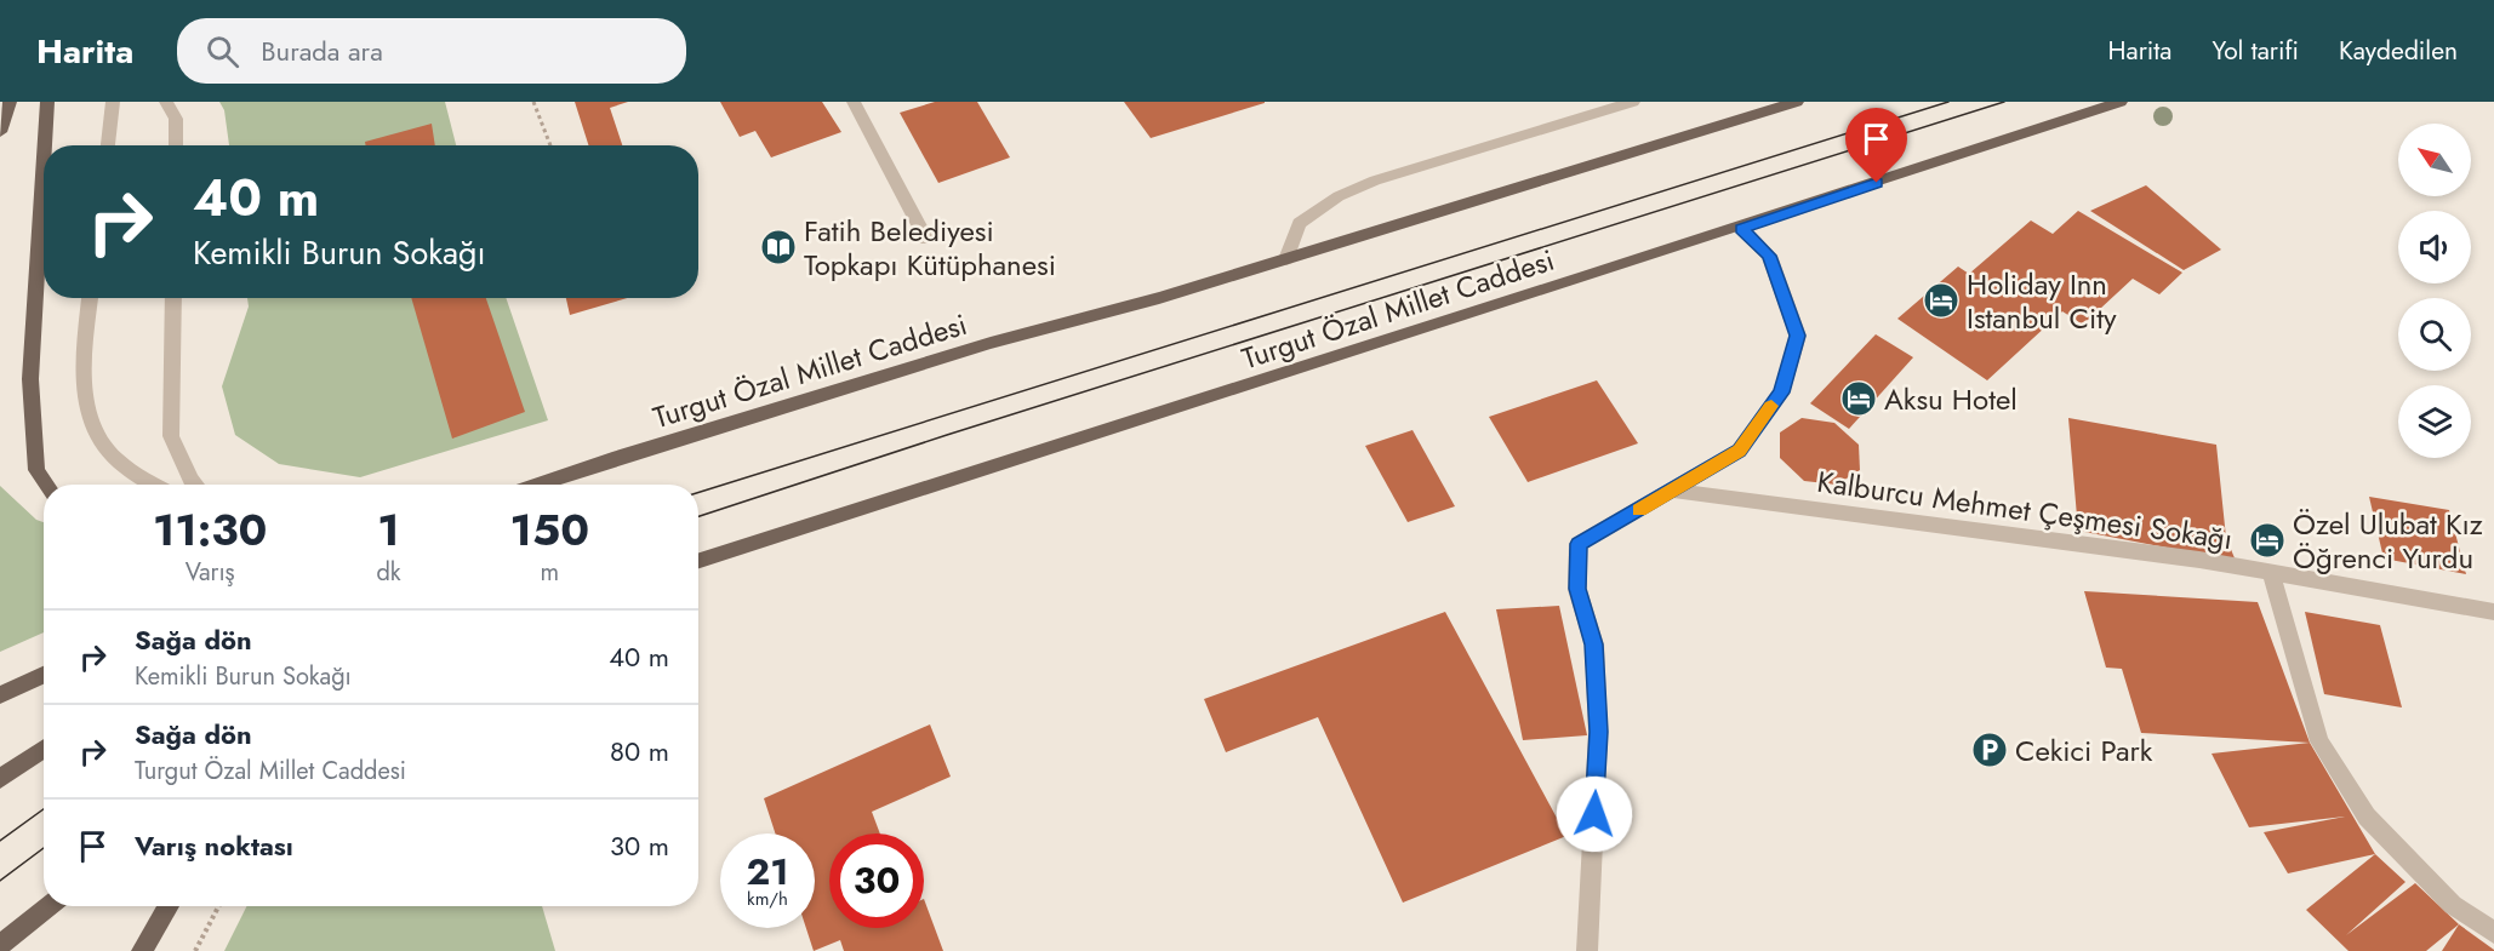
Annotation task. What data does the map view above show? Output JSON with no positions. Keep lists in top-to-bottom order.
{
  "streets": {
    "main road": ["Turgut Özal Millet Caddesi"],
    "street": ["Kalburcu Mehmet Çeşmesi Sokağı"]
  },
  "places": {
    "library": ["Fatih Belediyesi Topkapı Kütüphanesi"],
    "hotel": ["Holiday Inn Istanbul City", "Aksu Hotel", "Özel Ulubat Kız Öğrenci Yurdu"],
    "parking": ["Cekici Park"]
  },
  "north": "top left",
  "page": {
    "header": "Harita",
    "search": "Burada ara",
    "nav": ["Harita", "Yol tarifi", "Kaydedilen"],
    "turn": ["40 m", "Kemikli Burun Sokağı"],
    "eta": [
      "11:30",
      "Varış",
      "1",
      "dk",
      "150",
      "m"
    ],
    "list": [
      {
        "name": "Sağa dön",
        "note": "Kemikli Burun Sokağı",
        "value": "40 m"
      },
      {
        "name": "Sağa dön",
        "note": "Turgut Özal Millet Caddesi",
        "value": "80 m"
      },
      {
        "name": "Varış noktası",
        "value": "30 m"
      }
    ],
    "speed": "21 km/h",
    "limit": "30"
  }
}
